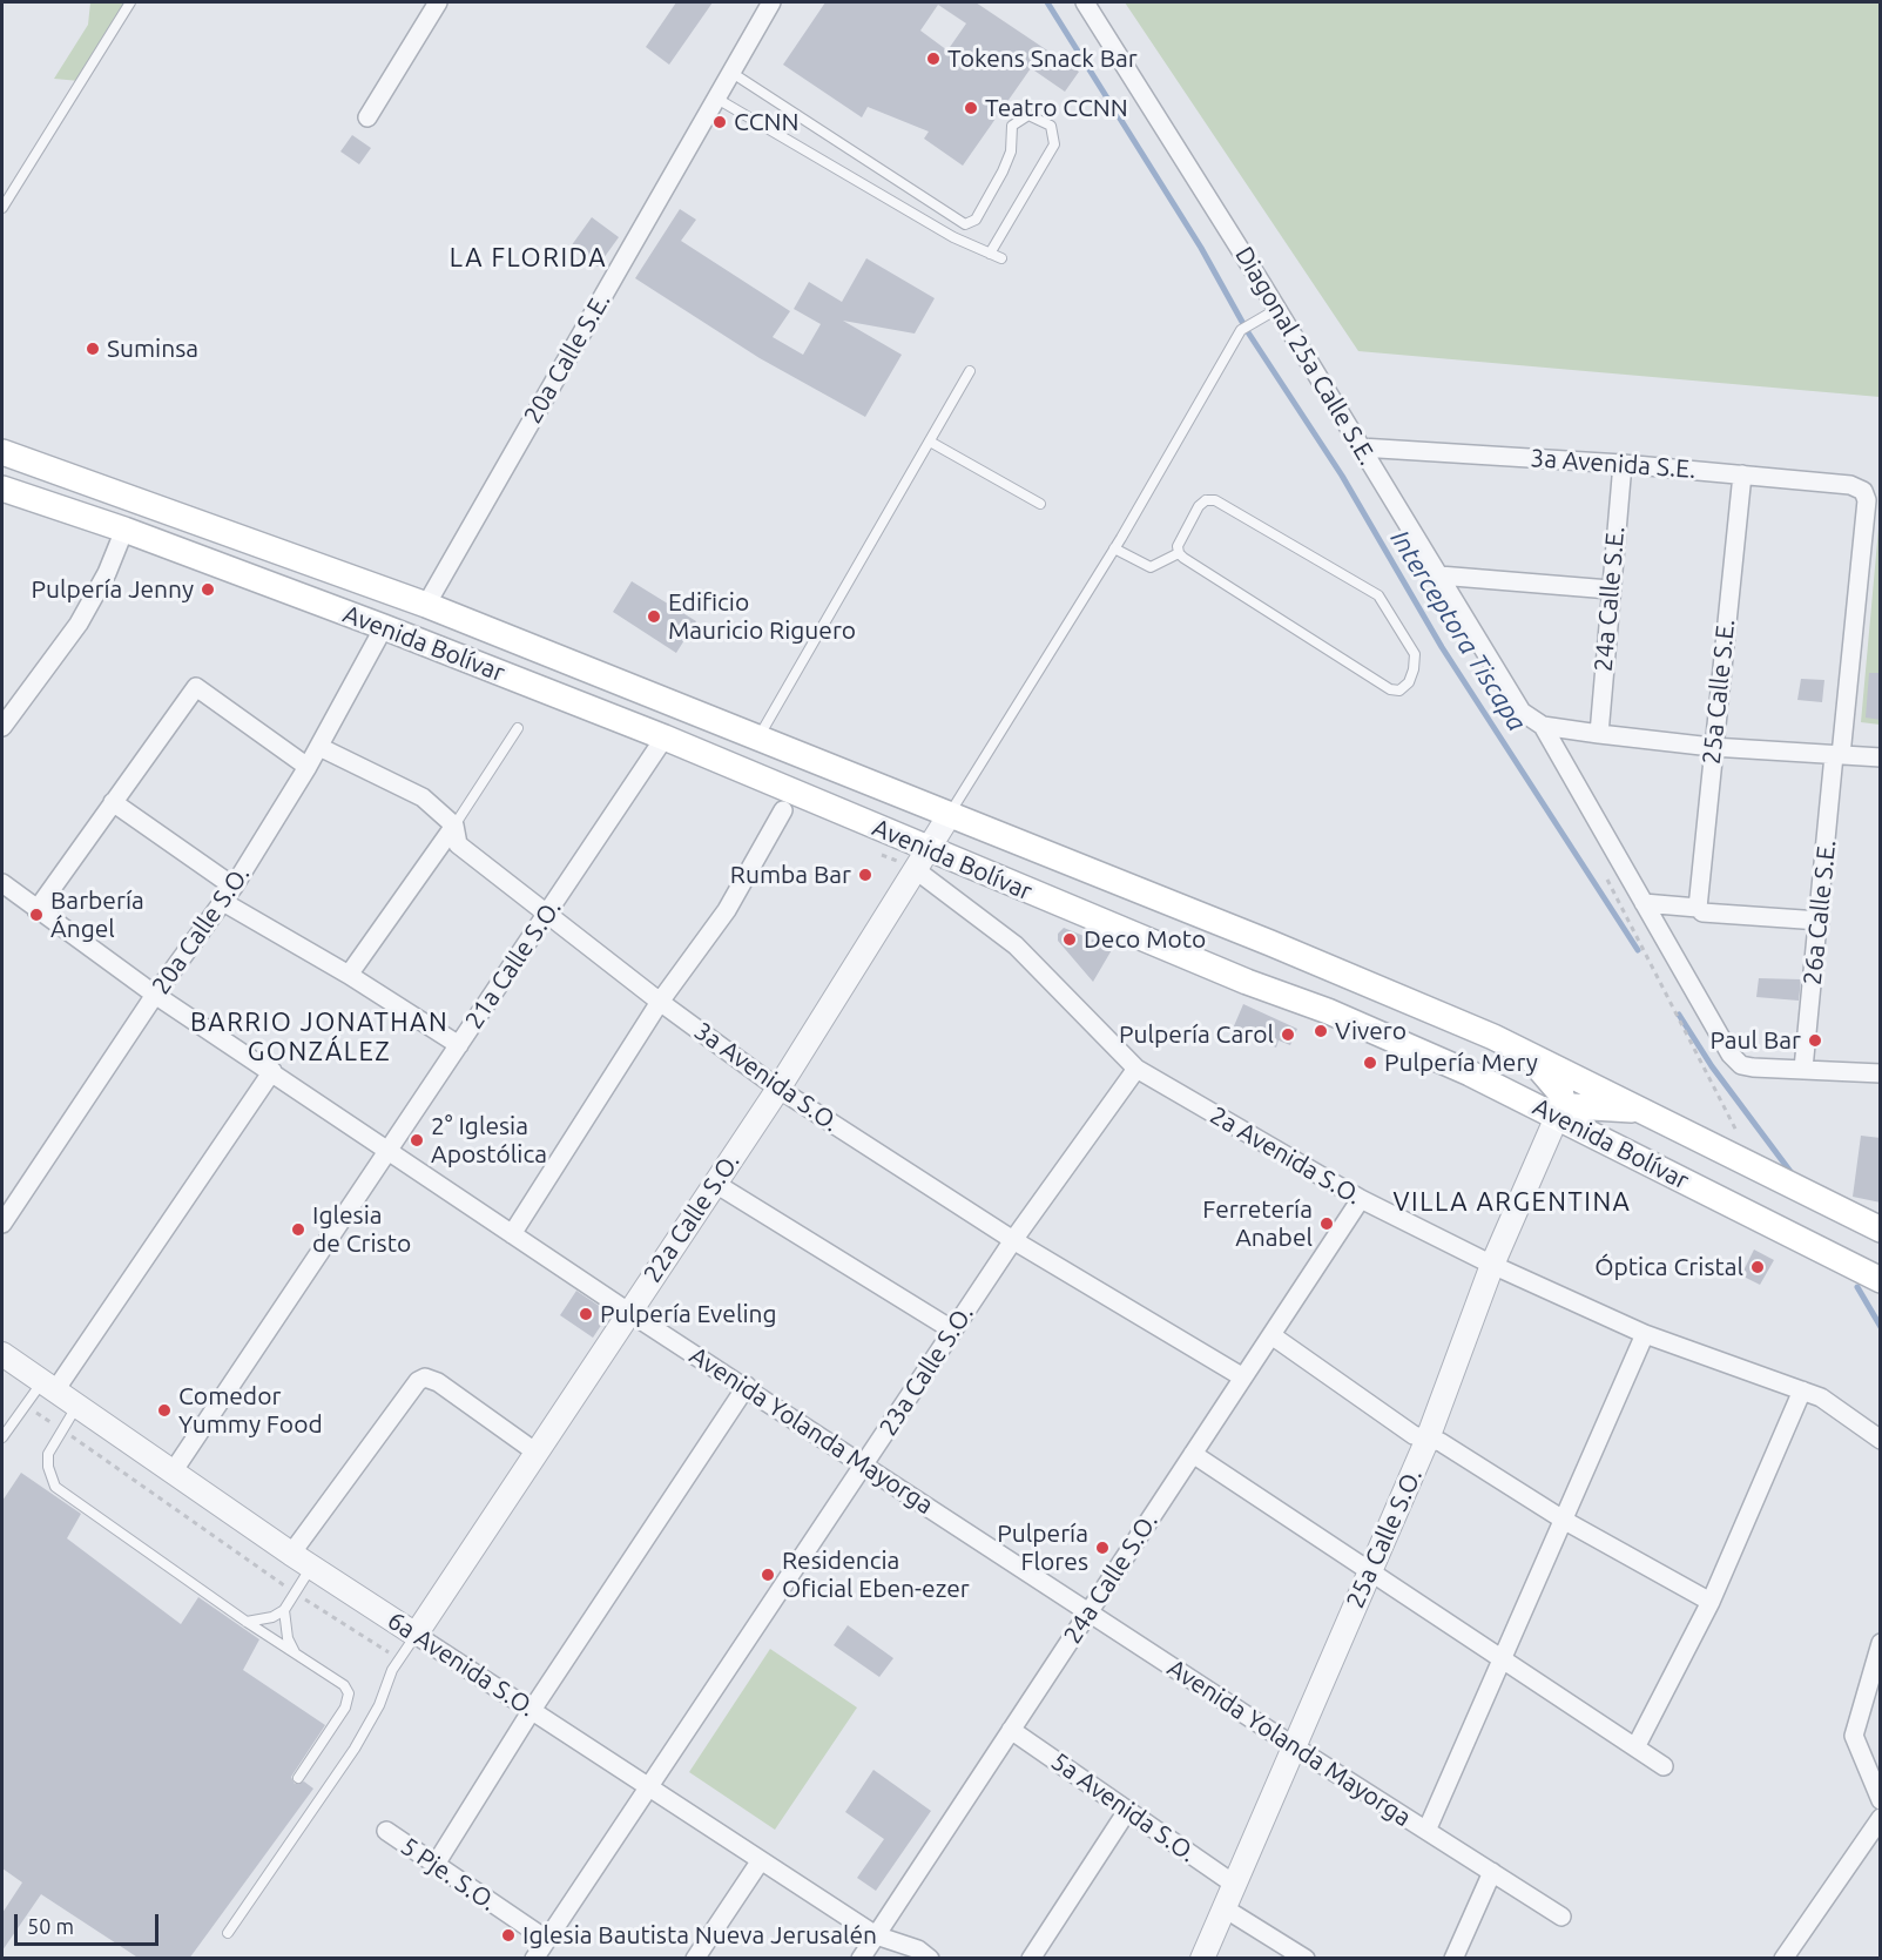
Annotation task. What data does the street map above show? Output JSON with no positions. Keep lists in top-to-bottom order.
{
  "streets": {
    "main road": ["Avenida Bolívar"],
    "street": [
      "Diagonal 25a Calle S.E.",
      "20a Calle S.E.",
      "3a Avenida S.E.",
      "24a Calle S.E.",
      "25a Calle S.E.",
      "26a Calle S.E.",
      "20a Calle S.O.",
      "21a Calle S.O.",
      "3a Avenida S.O.",
      "2a Avenida S.O.",
      "22a Calle S.O.",
      "23a Calle S.O.",
      "Avenida Yolanda Mayorga",
      "25a Calle S.O.",
      "24a Calle S.O.",
      "6a Avenida S.O.",
      "5a Avenida S.O.",
      "5 Pje. S.O."
    ]
  },
  "crossings": [
    ["Diagonal 25a Calle S.E.", "3a Avenida S.E."],
    ["20a Calle S.E.", "Avenida Bolívar"],
    ["3a Avenida S.E.", "24a Calle S.E."],
    ["3a Avenida S.E.", "25a Calle S.E."],
    ["3a Avenida S.E.", "26a Calle S.E."],
    ["Avenida Bolívar", "20a Calle S.O."],
    ["Avenida Bolívar", "21a Calle S.O."],
    ["Avenida Bolívar", "2a Avenida S.O."],
    ["Avenida Bolívar", "22a Calle S.O."],
    ["Avenida Bolívar", "25a Calle S.O."],
    ["20a Calle S.O.", "3a Avenida S.O."],
    ["20a Calle S.O.", "Avenida Yolanda Mayorga"],
    ["21a Calle S.O.", "3a Avenida S.O."],
    ["21a Calle S.O.", "Avenida Yolanda Mayorga"],
    ["21a Calle S.O.", "6a Avenida S.O."],
    ["3a Avenida S.O.", "22a Calle S.O."],
    ["3a Avenida S.O.", "23a Calle S.O."],
    ["3a Avenida S.O.", "24a Calle S.O."],
    ["2a Avenida S.O.", "22a Calle S.O."],
    ["2a Avenida S.O.", "23a Calle S.O."],
    ["2a Avenida S.O.", "25a Calle S.O."],
    ["2a Avenida S.O.", "24a Calle S.O."],
    ["22a Calle S.O.", "Avenida Yolanda Mayorga"],
    ["22a Calle S.O.", "6a Avenida S.O."],
    ["23a Calle S.O.", "Avenida Yolanda Mayorga"],
    ["23a Calle S.O.", "6a Avenida S.O."],
    ["23a Calle S.O.", "5 Pje. S.O."],
    ["Avenida Yolanda Mayorga", "25a Calle S.O."],
    ["Avenida Yolanda Mayorga", "24a Calle S.O."],
    ["25a Calle S.O.", "5a Avenida S.O."],
    ["24a Calle S.O.", "6a Avenida S.O."],
    ["24a Calle S.O.", "5a Avenida S.O."]
  ],
  "districts": ["LA FLORIDA", "BARRIO JONATHAN GONZÁLEZ", "VILLA ARGENTINA"],
  "water": ["Interceptora Tiscapa"],
  "places": [
    "Tokens Snack Bar",
    "Teatro CCNN",
    "CCNN",
    "Suminsa",
    "Pulpería Jenny",
    "Edificio Mauricio Riguero",
    "Rumba Bar",
    "Barbería Ángel",
    "Deco Moto",
    "Vivero",
    "Pulpería Carol",
    "Paul Bar",
    "Pulpería Mery",
    "2° Iglesia Apostólica",
    "Ferretería Anabel",
    "Iglesia de Cristo",
    "Óptica Cristal",
    "Pulpería Eveling",
    "Comedor Yummy Food",
    "Pulpería Flores",
    "Residencia Oficial Eben-ezer",
    "Iglesia Bautista Nueva Jerusalén"
  ],
  "scale_bar": "50 m"
}
